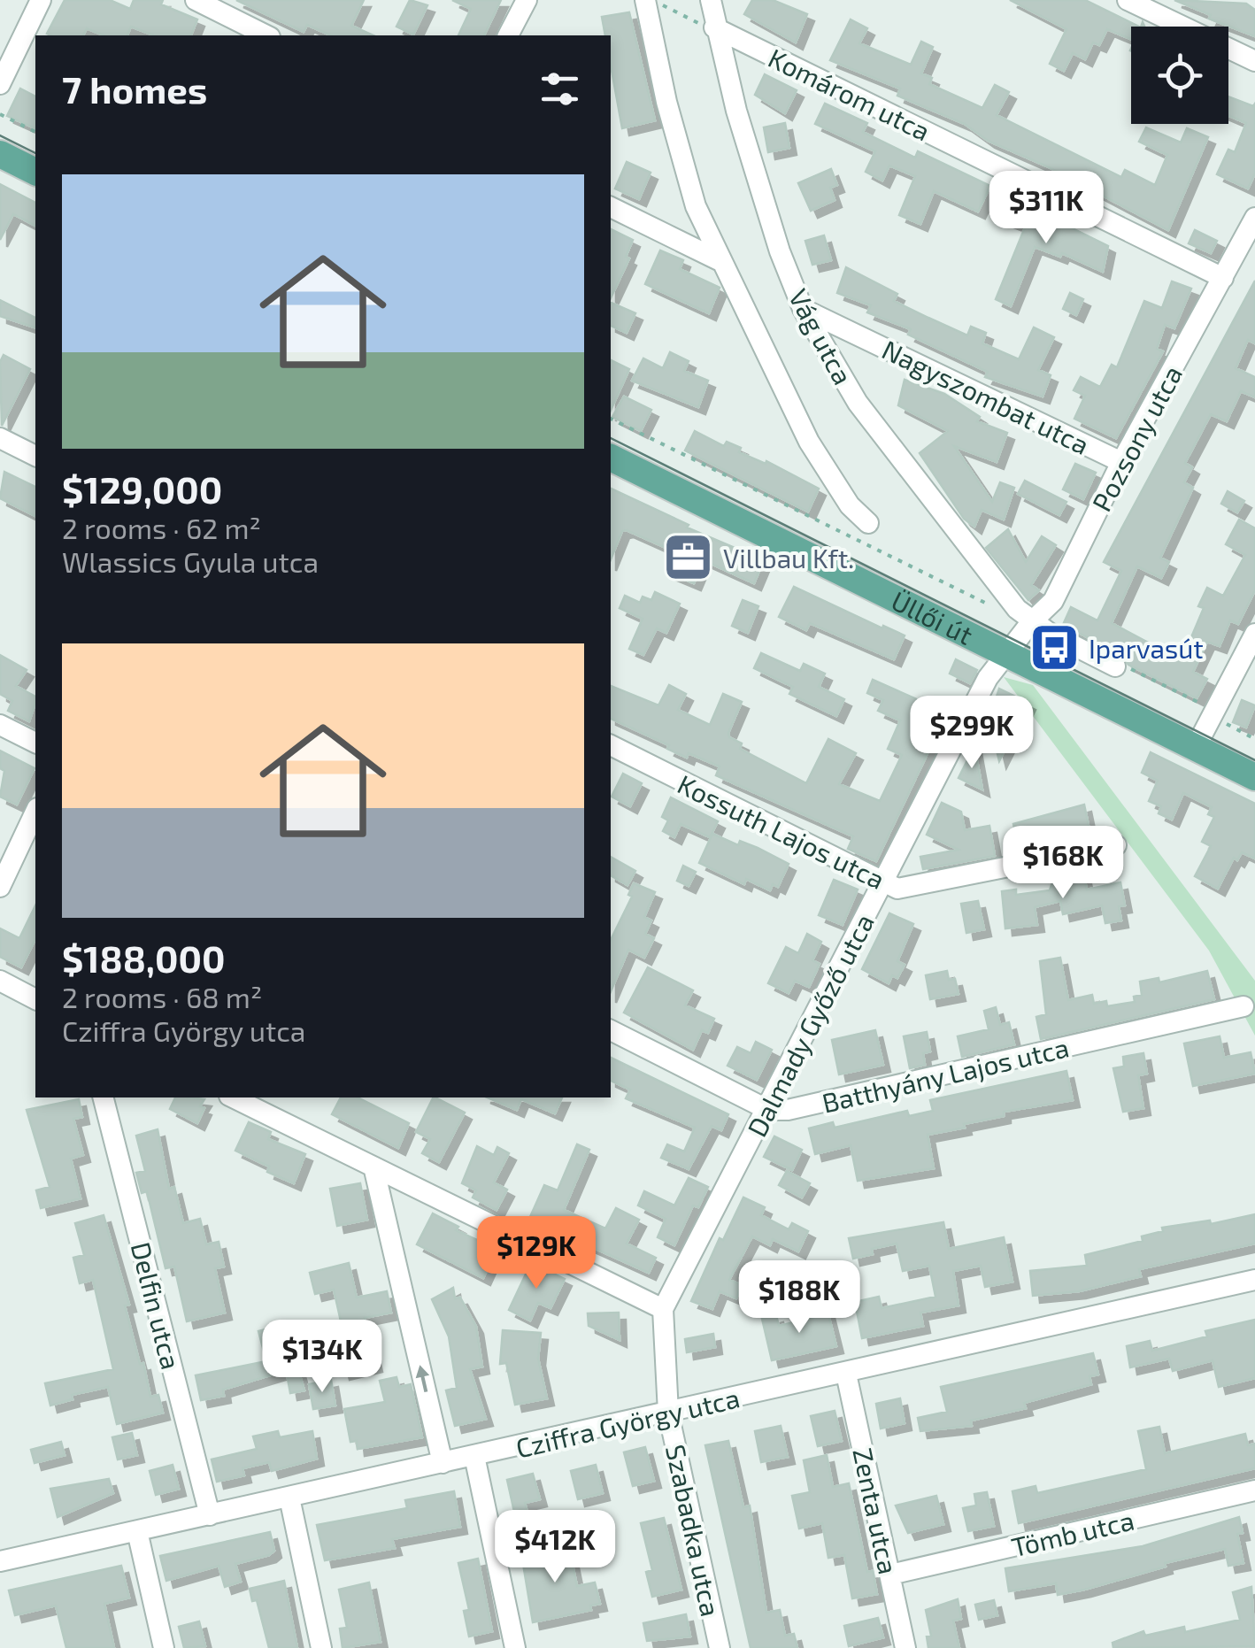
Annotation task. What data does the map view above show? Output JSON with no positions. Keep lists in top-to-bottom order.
{
  "streets": {
    "main road": ["Üllői út"],
    "street": [
      "Komárom utca",
      "Vág utca",
      "Nagyszombat utca",
      "Pozsony utca",
      "Kossuth Lajos utca",
      "Dalmady Győző utca",
      "Batthyány Lajos utca",
      "Delfin utca",
      "Cziffra György utca",
      "Zenta utca",
      "Szabadka utca",
      "Tömb utca"
    ]
  },
  "crossings": [
    ["Komárom utca", "Vág utca"],
    ["Komárom utca", "Pozsony utca"],
    ["Vág utca", "Nagyszombat utca"],
    ["Vág utca", "Pozsony utca"],
    ["Nagyszombat utca", "Pozsony utca"],
    ["Pozsony utca", "Üllői út"],
    ["Pozsony utca", "Dalmady Győző utca"],
    ["Üllői út", "Dalmady Győző utca"],
    ["Kossuth Lajos utca", "Dalmady Győző utca"],
    ["Dalmady Győző utca", "Batthyány Lajos utca"],
    ["Delfin utca", "Cziffra György utca"],
    ["Cziffra György utca", "Zenta utca"],
    ["Cziffra György utca", "Szabadka utca"],
    ["Zenta utca", "Tömb utca"]
  ],
  "places": {
    "office": ["Villbau Kft."],
    "bus stop": ["Iparvasút"]
  },
  "page": {
    "heading": "7 homes",
    "list": [
      {
        "name": "$129,000",
        "note": "2 rooms · 62 m² · Wlassics Gyula utca"
      },
      {
        "name": "$188,000",
        "note": "2 rooms · 68 m² · Cziffra György utca"
      }
    ],
    "price": [
      "$311K",
      "$299K",
      "$168K",
      "$129K",
      "$188K",
      "$134K",
      "$412K"
    ]
  }
}
